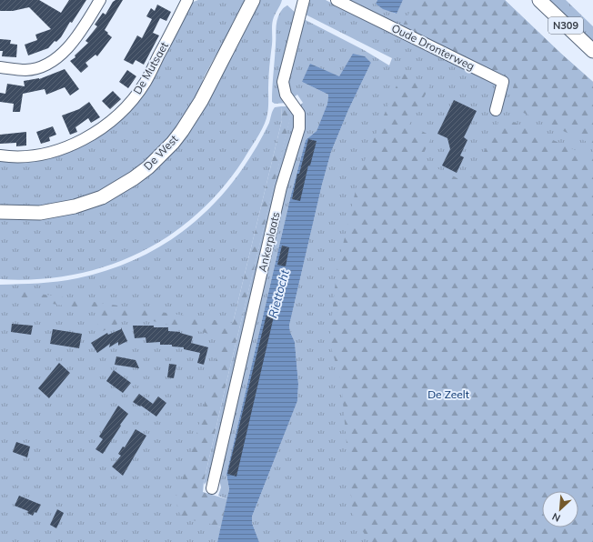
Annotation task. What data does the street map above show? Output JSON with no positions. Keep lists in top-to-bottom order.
{
  "streets": {
    "main road": ["N309", "De West"],
    "street": ["Oude Dronterweg", "De Mutsaet", "Ankerplaats"]
  },
  "water": ["Riettocht"],
  "parks": ["De Zeelt"],
  "north": "bottom left"
}
